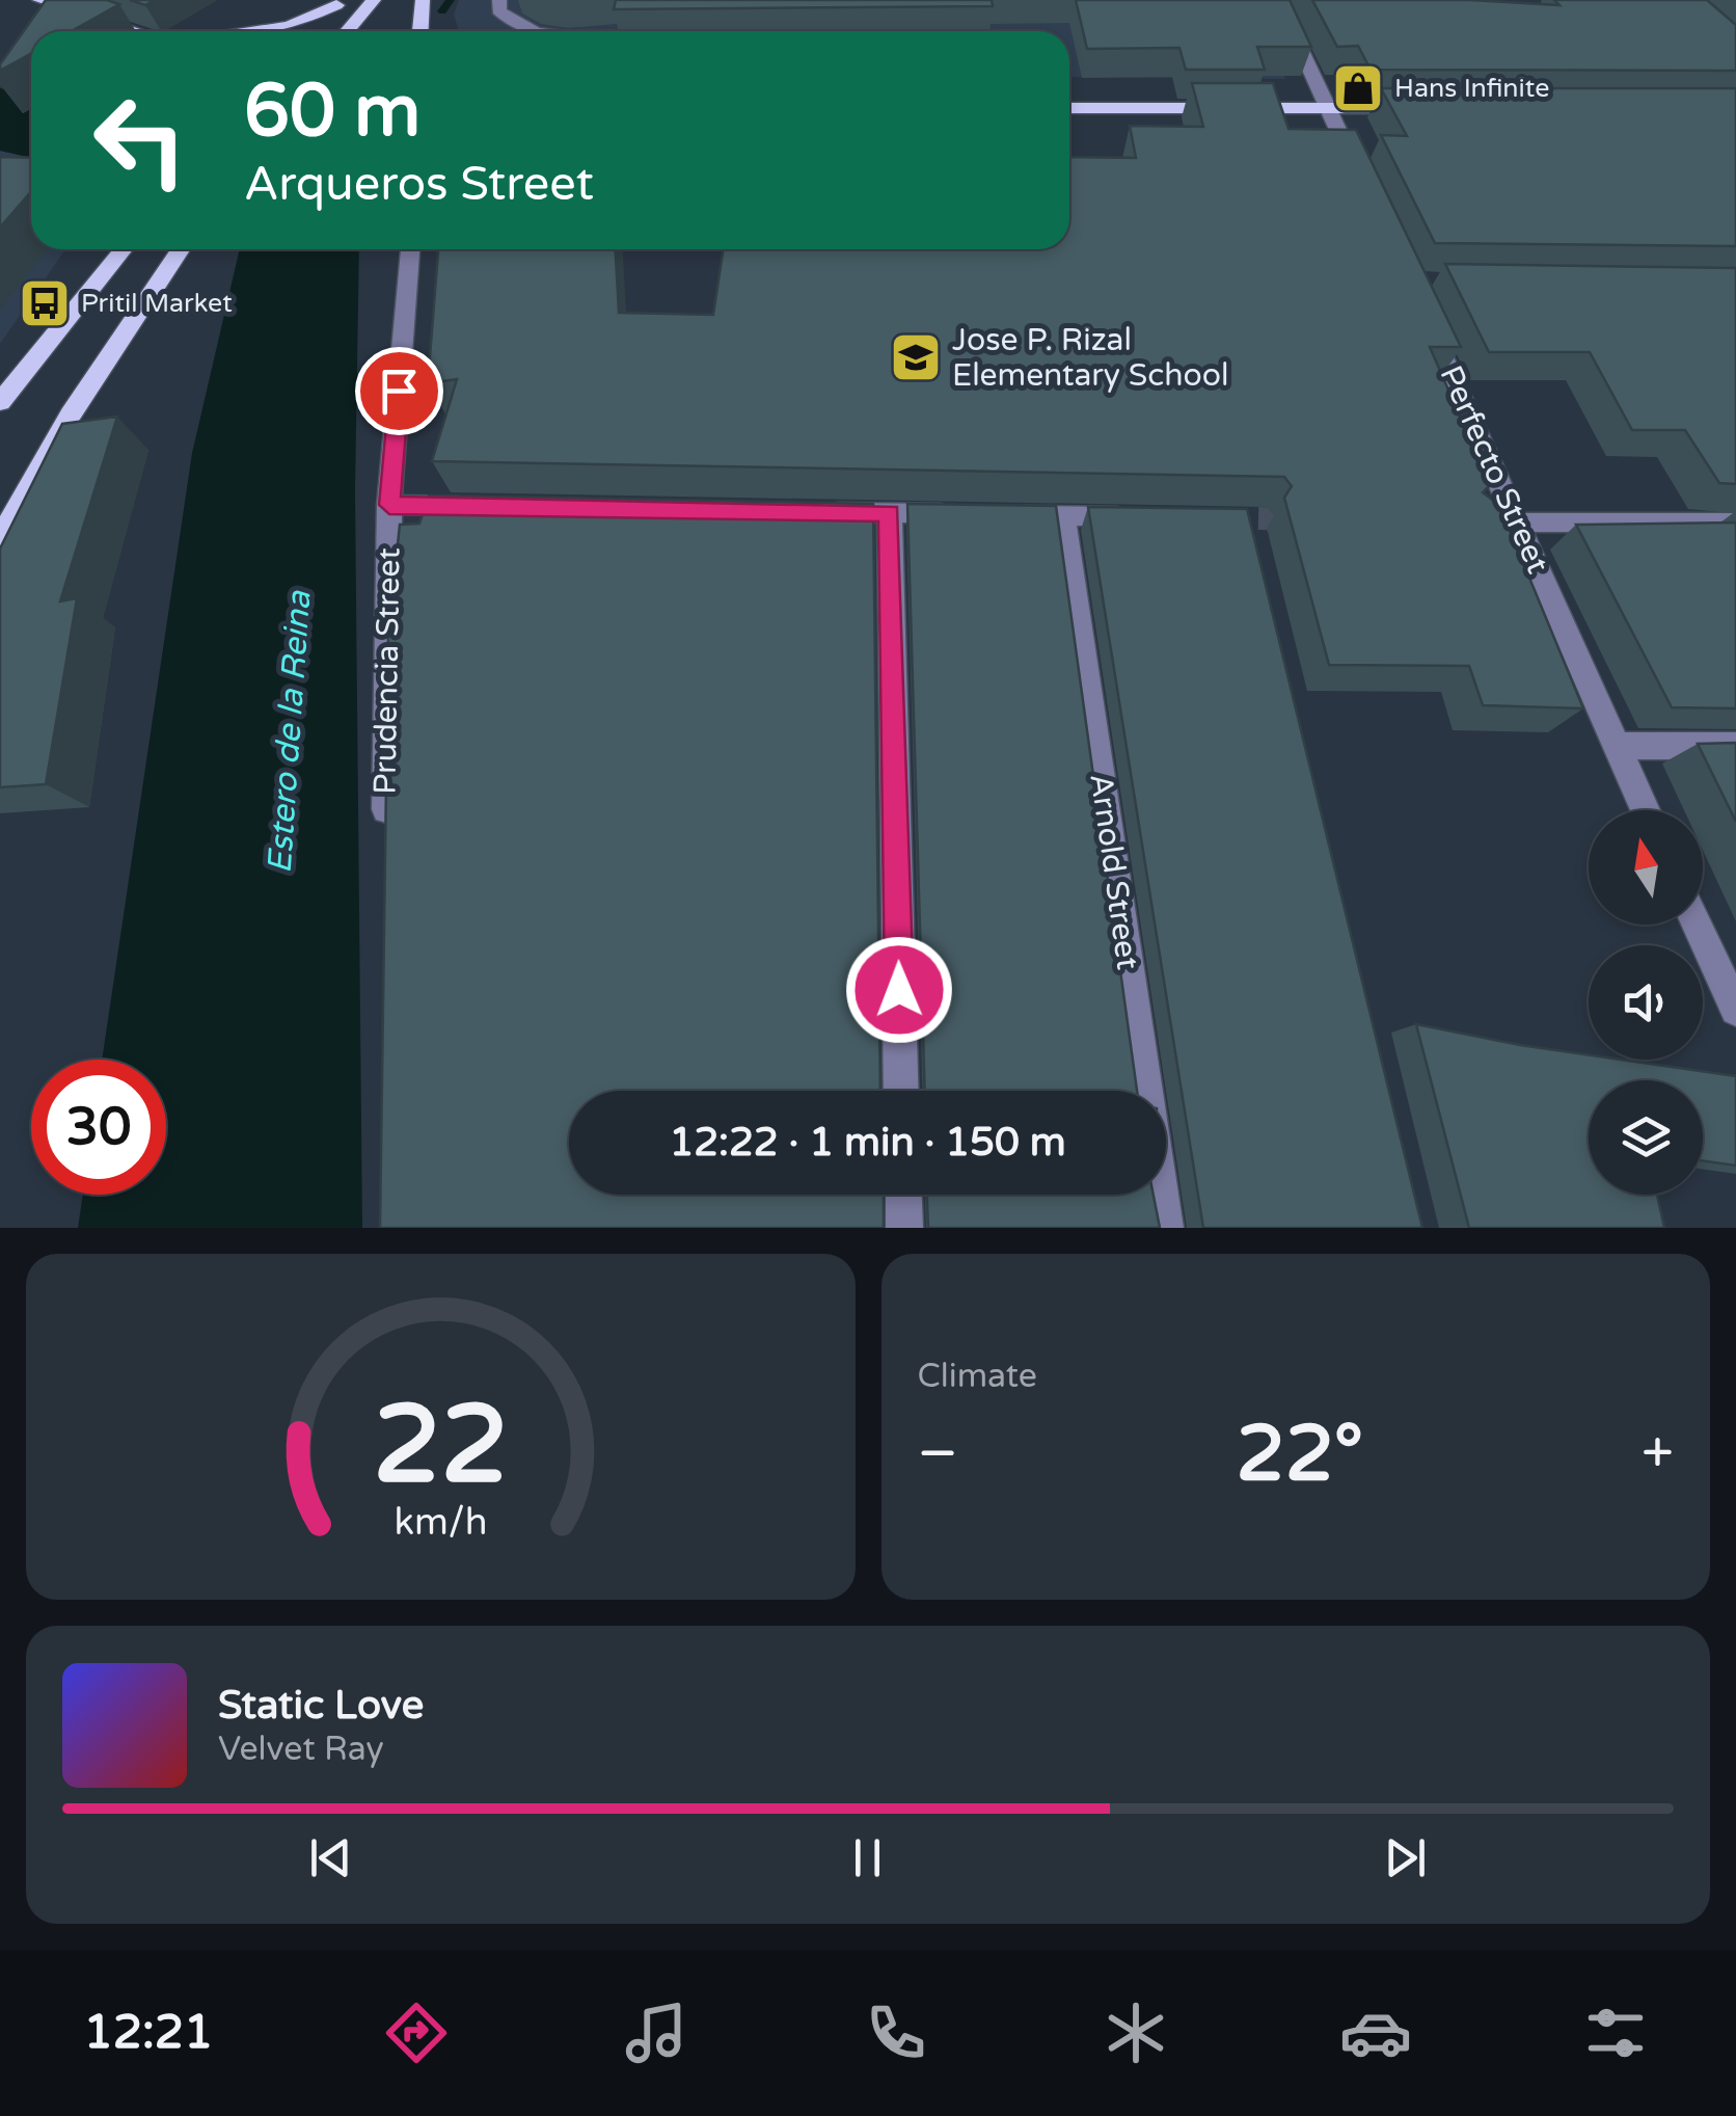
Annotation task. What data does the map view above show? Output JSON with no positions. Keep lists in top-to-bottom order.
{
  "streets": {
    "street": ["Perfecto Street", "Prudencia Street", "Arnold Street"]
  },
  "water": ["Estero de la Reina"],
  "places": {
    "shop": ["Hans Infinite"],
    "bus stop": ["Pritil Market"],
    "school or university": ["Jose P. Rizal Elementary School"]
  },
  "north": "top",
  "page": {
    "turn": ["60 m", "Arqueros Street"],
    "limit": "30",
    "trip": "12:22 · 1 min · 150 m",
    "tile": "Climate",
    "heat": ["−", "22°", "+"],
    "song": ["Static Love", "Velvet Ray"],
    "tabs": "12:21",
    "gauge": ["22", "km/h"]
  }
}
